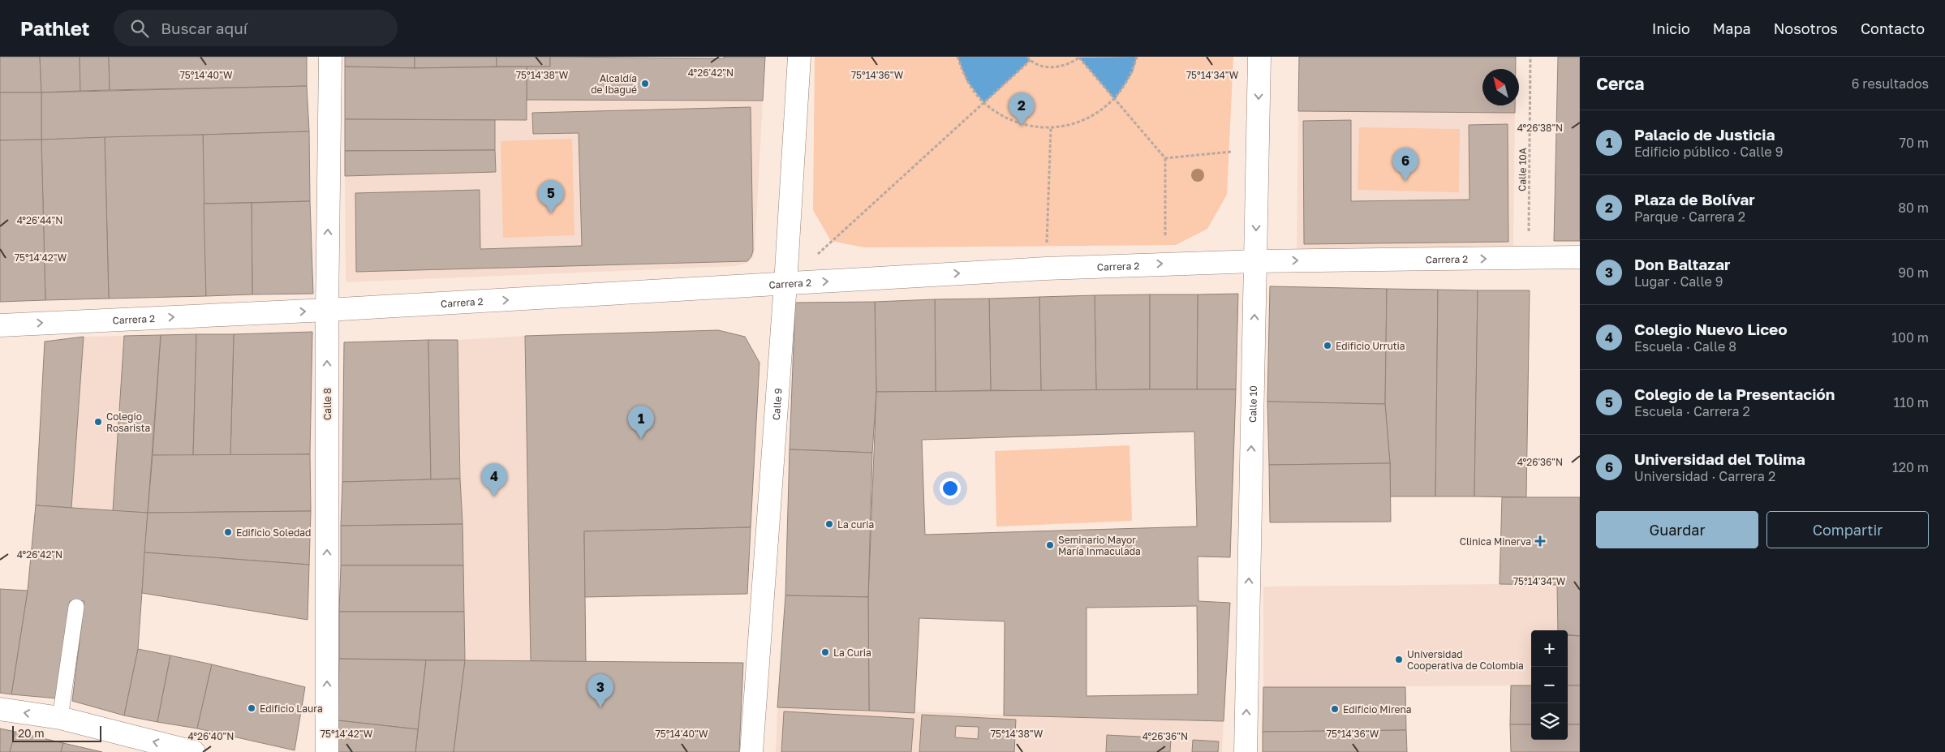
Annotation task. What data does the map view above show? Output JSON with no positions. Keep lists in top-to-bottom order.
{
  "streets": {
    "street": [
      "Carrera 2",
      "Calle 8",
      "Calle 9",
      "Calle 10"
    ],
    "path": ["Calle 10A"]
  },
  "crossings": [
    ["Calle 10A", "Carrera 2"],
    ["Carrera 2", "Calle 8"],
    ["Carrera 2", "Calle 9"],
    ["Carrera 2", "Calle 10"]
  ],
  "one_way": ["Carrera 2", "Calle 8"],
  "places": {
    "other": [
      "Alcaldía de Ibagué",
      "Edificio Urrutia",
      "Colegio Rosarista",
      "La curia",
      "Edificio Soledad",
      "Seminario Mayor María Inmaculada",
      "La Curia",
      "Universidad Cooperativa de Colombia",
      "Edificio Laura",
      "Edificio Mirena"
    ],
    "health": ["Clinica Minerva"]
  },
  "scale_bar": "20 m",
  "north": "top left",
  "page": {
    "header": "Pathlet",
    "search": "Buscar aquí",
    "nav": [
      "Inicio",
      "Mapa",
      "Nosotros",
      "Contacto"
    ],
    "heading": ["Cerca", "6 resultados"],
    "pins": [
      "2",
      "6",
      "5",
      "1",
      "4",
      "3"
    ],
    "list": [
      {
        "mark": "1",
        "name": "Palacio de Justicia",
        "note": "Edificio público · Calle 9",
        "value": "70 m"
      },
      {
        "mark": "2",
        "name": "Plaza de Bolívar",
        "note": "Parque · Carrera 2",
        "value": "80 m"
      },
      {
        "mark": "3",
        "name": "Don Baltazar",
        "note": "Lugar · Calle 9",
        "value": "90 m"
      },
      {
        "mark": "4",
        "name": "Colegio Nuevo Liceo",
        "note": "Escuela · Calle 8",
        "value": "100 m"
      },
      {
        "mark": "5",
        "name": "Colegio de la Presentación",
        "note": "Escuela · Carrera 2",
        "value": "110 m"
      },
      {
        "mark": "6",
        "name": "Universidad del Tolima",
        "note": "Universidad · Carrera 2",
        "value": "120 m"
      }
    ],
    "buttons": ["Guardar", "Compartir"],
    "map_buttons": ["+", "−"],
    "scale": "20 m"
  },
  "coordinates": [
    "4°26'42\"N",
    "75°14'40\"W",
    "75°14'36\"W",
    "75°14'34\"W",
    "75°14'38\"W",
    "4°26'38\"N",
    "4°26'44\"N",
    "75°14'42\"W",
    "4°26'36\"N",
    "4°26'40\"N"
  ]
}
